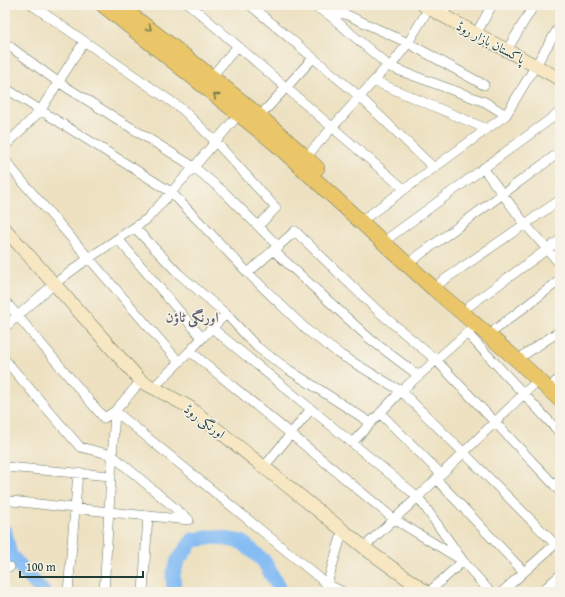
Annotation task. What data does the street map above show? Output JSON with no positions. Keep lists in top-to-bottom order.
{
  "streets": {
    "street": ["پاکستان بازار روڈ", "اورنگی روڈ"]
  },
  "districts": ["اورنگی ٹاؤن"],
  "scale_bar": "100 m"
}
